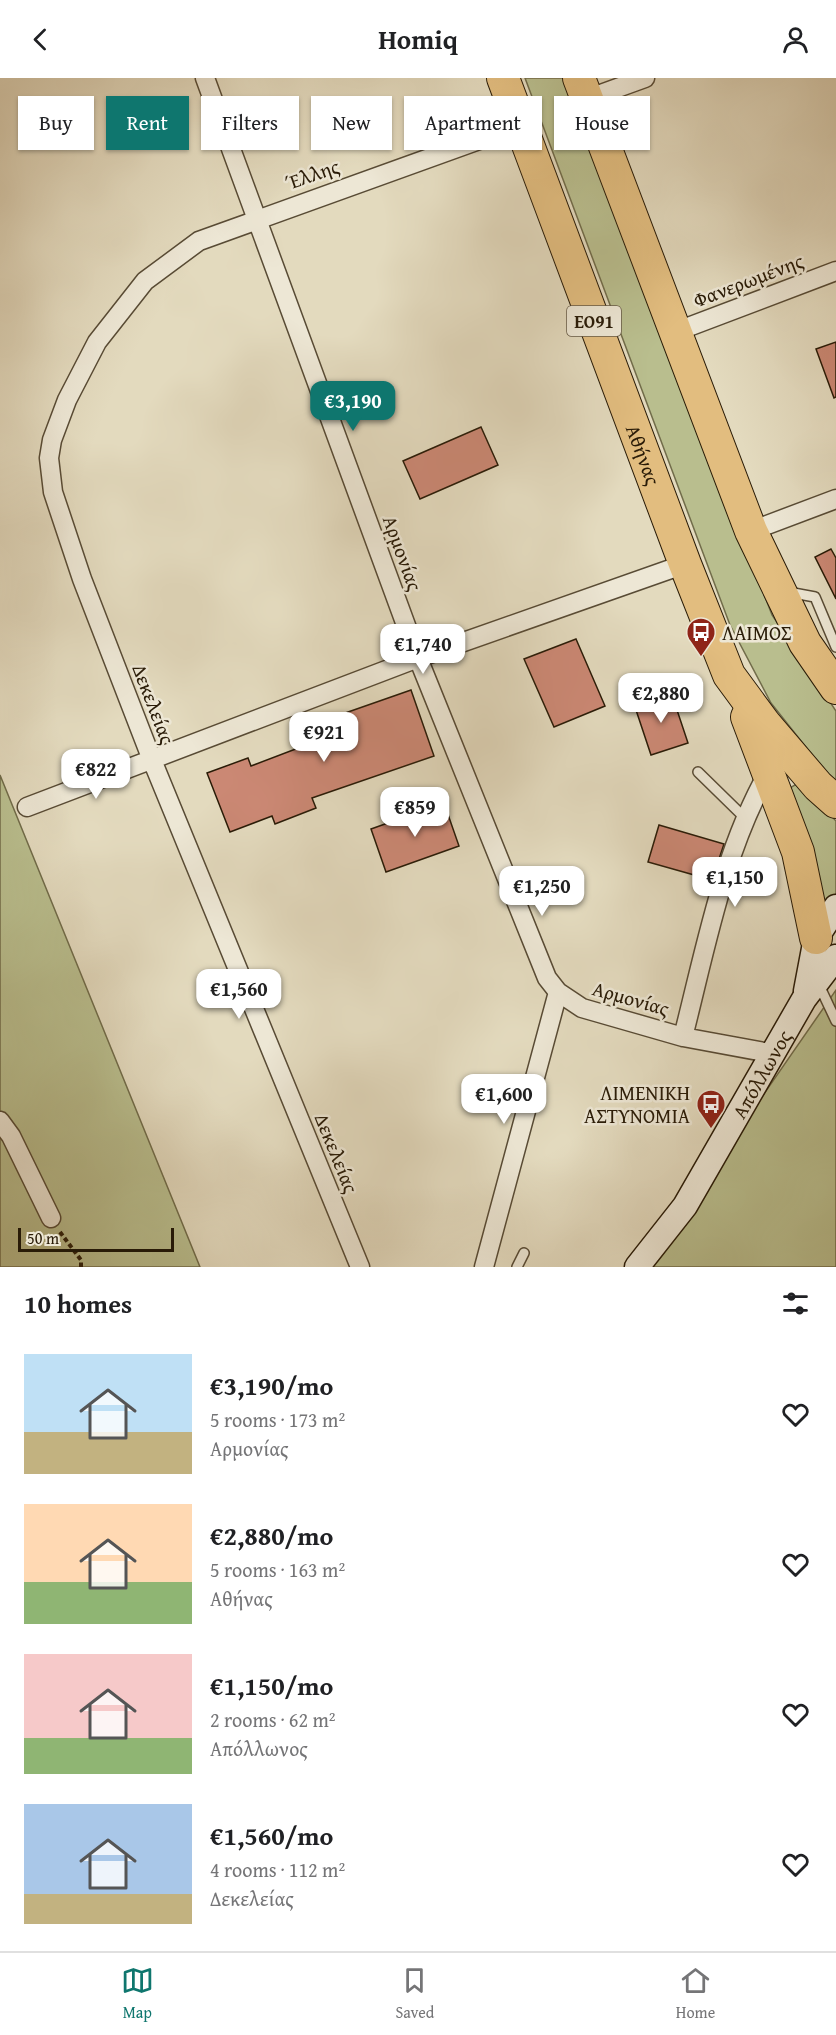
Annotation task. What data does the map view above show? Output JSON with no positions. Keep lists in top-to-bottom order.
{
  "streets": {
    "highway": ["ΕΟ91", "Αθήνας"],
    "street": [
      "Έλλης",
      "Φανερωμένης",
      "Αρμονίας",
      "Δεκελείας",
      "Απόλλωνος"
    ]
  },
  "crossings": [
    ["Έλλης", "Αρμονίας"],
    ["Έλλης", "Δεκελείας"],
    ["Αρμονίας", "Δεκελείας"],
    ["Αρμονίας", "Απόλλωνος"]
  ],
  "places": {
    "bus stop": ["ΛΑΙΜΟΣ", "ΛΙΜΕΝΙΚΗ ΑΣΤΥΝΟΜΙΑ"]
  },
  "scale_bar": "50 m",
  "page": {
    "header": "Homiq",
    "chip": [
      "Buy",
      "Rent",
      "Filters",
      "New",
      "Apartment",
      "House"
    ],
    "price": [
      "€3,190",
      "€1,740",
      "€2,880",
      "€921",
      "€822",
      "€859",
      "€1,150",
      "€1,250",
      "€1,560",
      "€1,600"
    ],
    "scale": "50 m",
    "heading": "10 homes",
    "list": [
      {
        "name": "€3,190/mo",
        "note": "5 rooms · 173 m² · Αρμονίας"
      },
      {
        "name": "€2,880/mo",
        "note": "5 rooms · 163 m² · Αθήνας"
      },
      {
        "name": "€1,150/mo",
        "note": "2 rooms · 62 m² · Απόλλωνος"
      },
      {
        "name": "€1,560/mo",
        "note": "4 rooms · 112 m² · Δεκελείας"
      }
    ],
    "tabs": ["Map", "Saved", "Home"]
  }
}
